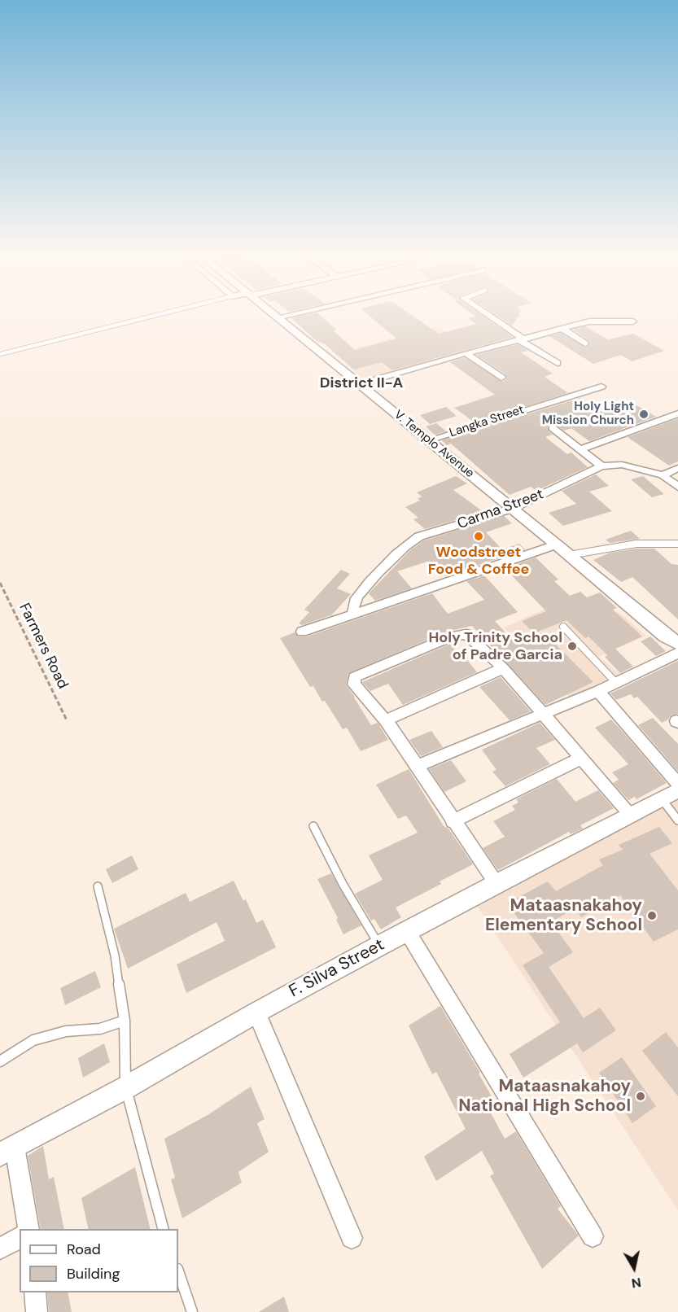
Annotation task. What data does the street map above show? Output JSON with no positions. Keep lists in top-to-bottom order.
{
  "streets": {
    "main road": ["V. Templo Avenue"],
    "street": ["Langka Street", "Carma Street", "F. Silva Street"],
    "path": ["Farmers Road"]
  },
  "crossings": [
    ["Langka Street", "V. Templo Avenue"],
    ["V. Templo Avenue", "Carma Street"]
  ],
  "districts": ["District II-A"],
  "places": [
    "Holy Light Mission Church",
    "Woodstreet Food & Coffee",
    "Holy Trinity School of Padre Garcia",
    "Mataasnakahoy Elementary School",
    "Mataasnakahoy National High School"
  ],
  "legend": ["Road", "Building"],
  "north": "bottom"
}
